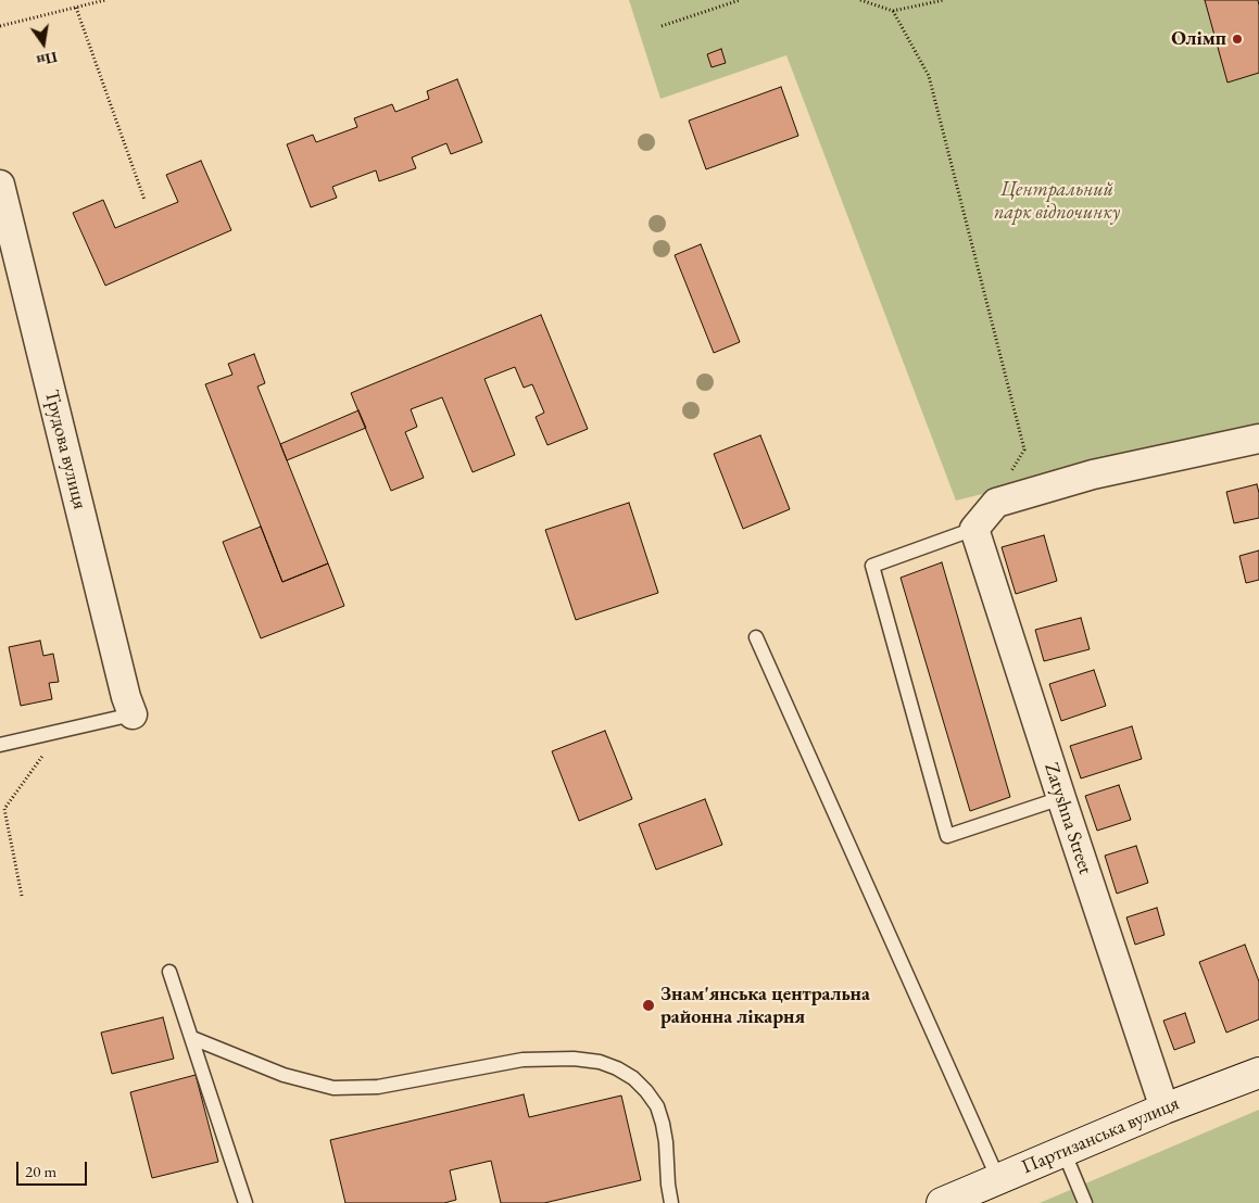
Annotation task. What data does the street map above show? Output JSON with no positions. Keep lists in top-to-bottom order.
{
  "streets": {
    "street": ["Трудова вулиця", "Zatyshna Street", "Партизанська вулиця"]
  },
  "crossings": [
    ["Zatyshna Street", "Партизанська вулиця"]
  ],
  "parks": ["Центральний парк відпочинку"],
  "places": ["Олімп", "Знам'янська центральна районна лікарня"],
  "scale_bar": "20 m",
  "north": "bottom"
}
